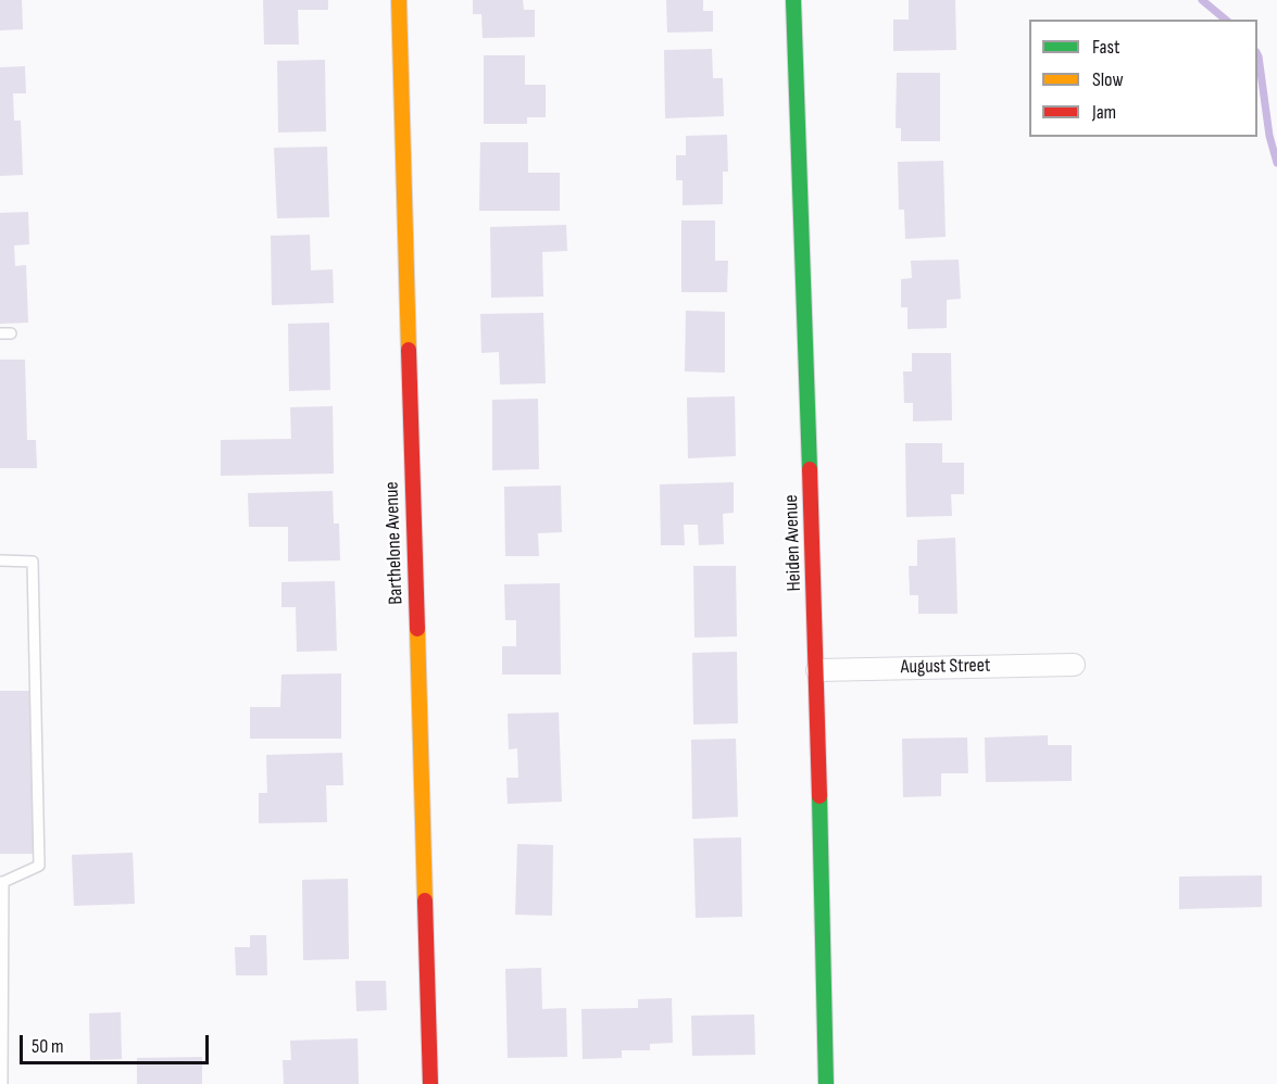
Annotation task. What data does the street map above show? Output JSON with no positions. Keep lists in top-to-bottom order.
{
  "streets": {
    "street": ["Barthelone Avenue", "Heiden Avenue", "August Street"]
  },
  "crossings": [
    ["Heiden Avenue", "August Street"]
  ],
  "legend": ["Fast", "Slow", "Jam"],
  "scale_bar": "50 m"
}
